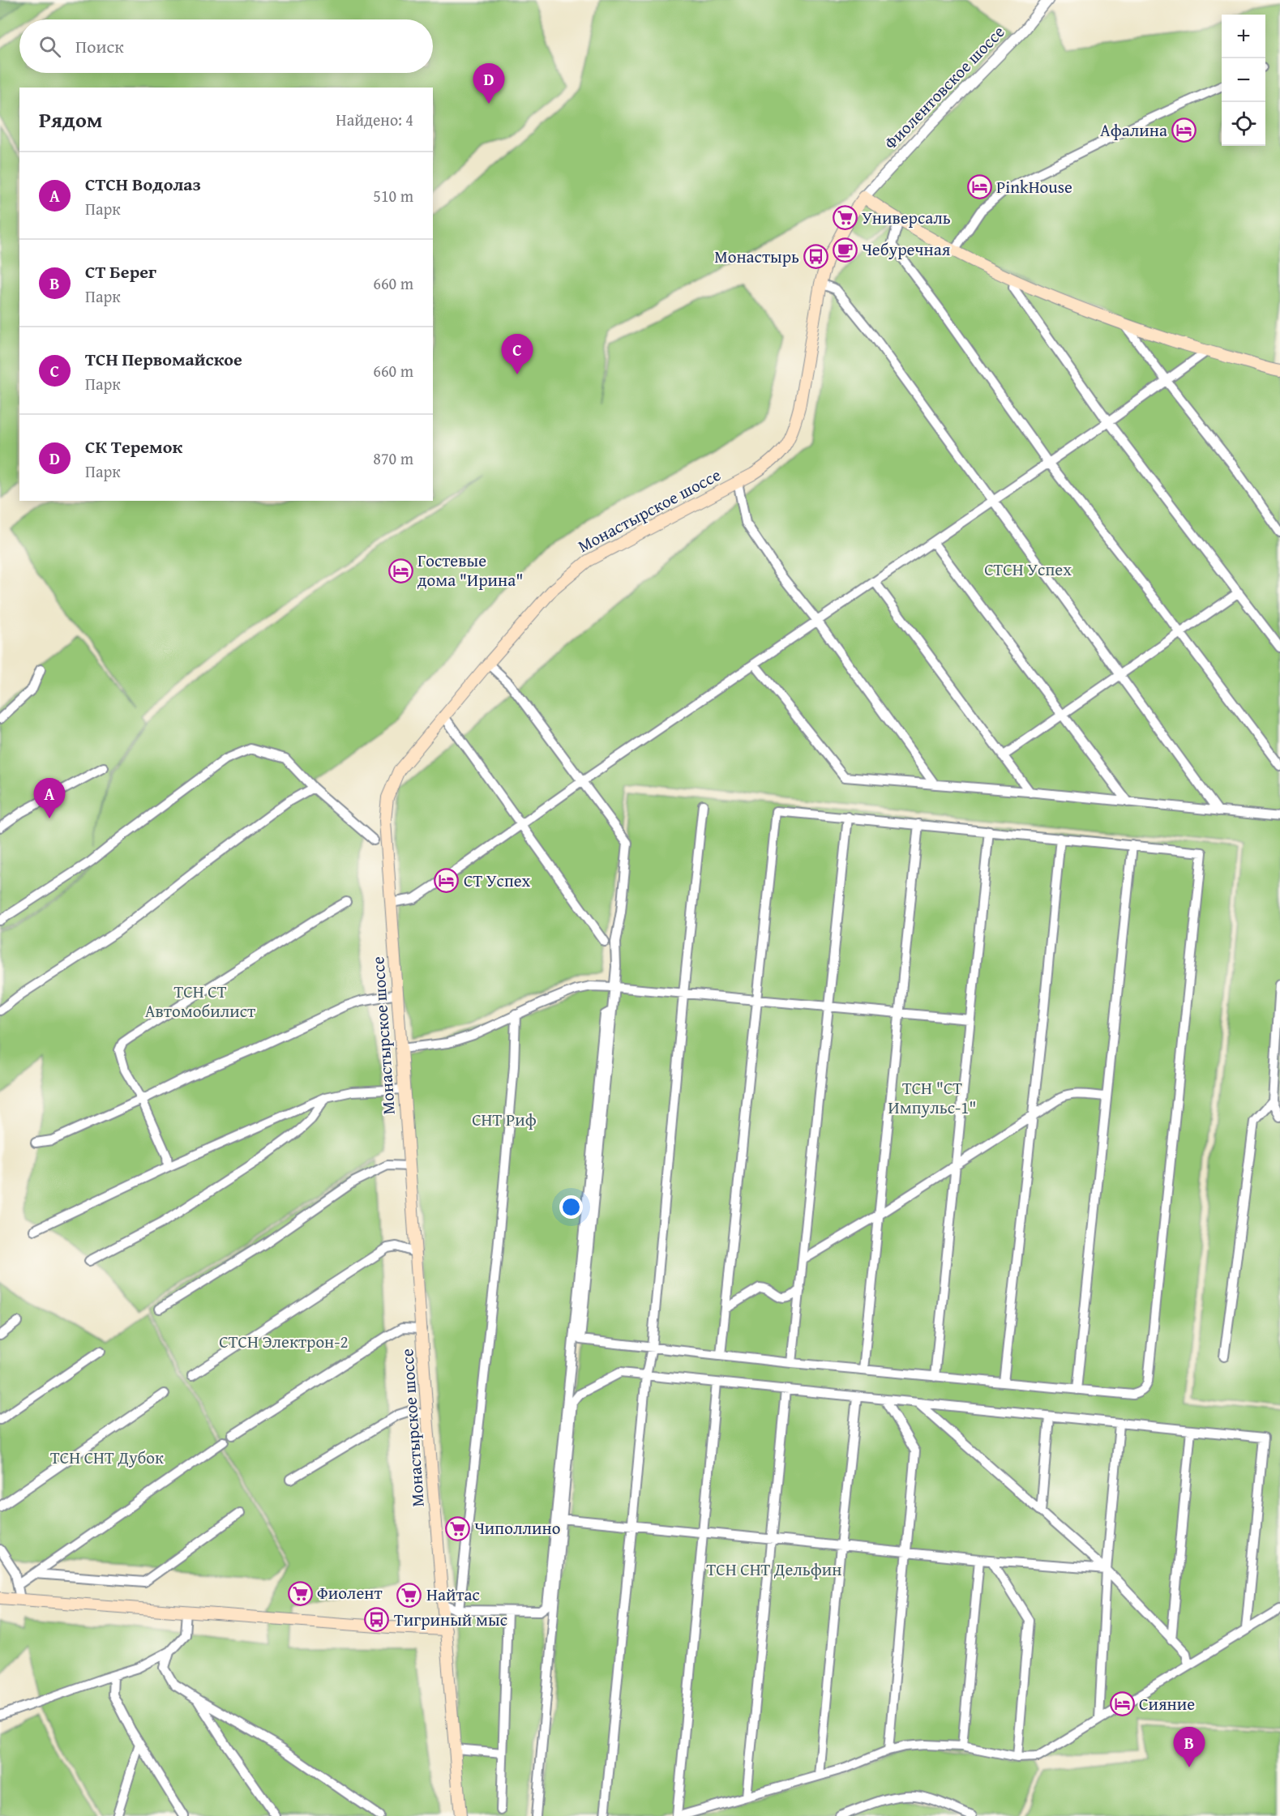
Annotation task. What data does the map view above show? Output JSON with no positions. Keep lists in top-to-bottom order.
{
  "streets": {
    "main road": ["Монастырское шоссе"],
    "street": ["Фиолентовское шоссе"]
  },
  "crossings": [
    ["Фиолентовское шоссе", "Монастырское шоссе"]
  ],
  "parks": [
    "СТСН Успех",
    "ТСН СТ Автомобилист",
    "ТСН \"СТ Импульс-1\"",
    "СНТ Риф",
    "СТСН Электрон-2",
    "ТСН СНТ Дубок",
    "ТСН СНТ Дельфин"
  ],
  "places": {
    "hotel": [
      "Афалина",
      "PinkHouse",
      "Гостевые дома \"Ирина\"",
      "СТ Успех",
      "Сияние"
    ],
    "supermarket": [
      "Универсаль",
      "Чиполлино",
      "Фиолент",
      "Найтас"
    ],
    "cafe": ["Чебуречная"],
    "bus stop": ["Монастырь", "Тигриный мыс"]
  },
  "page": {
    "map_buttons": ["+", "−"],
    "search": "Поиск",
    "pins": [
      "D",
      "C",
      "A",
      "B"
    ],
    "heading": ["Рядом", "Найдено: 4"],
    "list": [
      {
        "mark": "A",
        "name": "СТСН Водолаз",
        "note": "Парк",
        "value": "510 m"
      },
      {
        "mark": "B",
        "name": "СТ Берег",
        "note": "Парк",
        "value": "660 m"
      },
      {
        "mark": "C",
        "name": "ТСН Первомайское",
        "note": "Парк",
        "value": "660 m"
      },
      {
        "mark": "D",
        "name": "СК Теремок",
        "note": "Парк",
        "value": "870 m"
      }
    ]
  }
}
